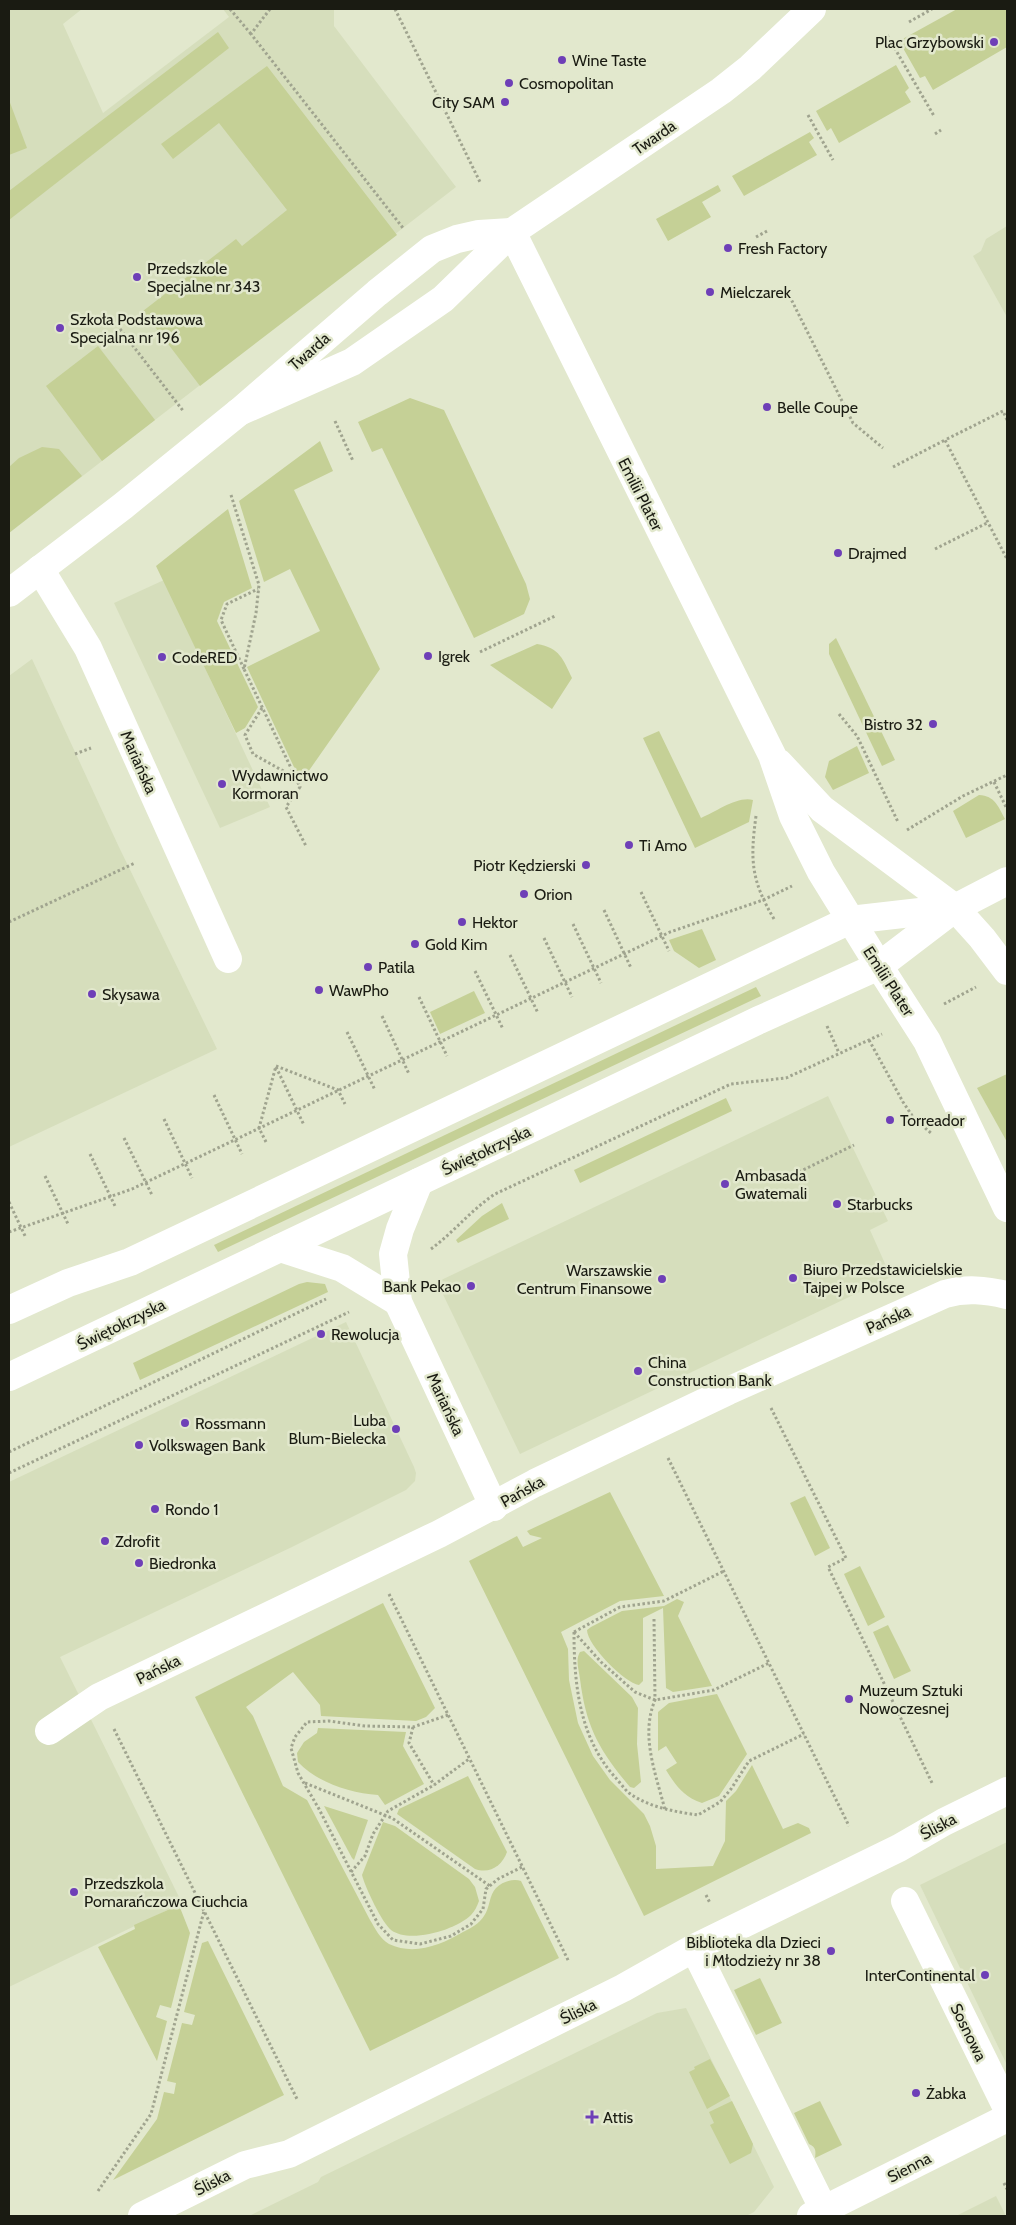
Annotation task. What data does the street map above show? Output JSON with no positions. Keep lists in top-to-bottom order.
{
  "streets": {
    "street": [
      "Twarda",
      "Emilii Plater",
      "Mariańska",
      "Świętokrzyska",
      "Pańska",
      "Śliska",
      "Sosnowa",
      "Sienna"
    ]
  },
  "crossings": [
    ["Twarda", "Emilii Plater"],
    ["Twarda", "Mariańska"],
    ["Emilii Plater", "Świętokrzyska"],
    ["Mariańska", "Świętokrzyska"],
    ["Mariańska", "Pańska"]
  ],
  "places": {
    "other": [
      "Plac Grzybowski",
      "Wine Taste",
      "Cosmopolitan",
      "City SAM",
      "Fresh Factory",
      "Przedszkole Specjalne nr 343",
      "Mielczarek",
      "Szkoła Podstawowa Specjalna nr 196",
      "Belle Coupe",
      "Drajmed",
      "Igrek",
      "CodeRED",
      "Bistro 32",
      "Wydawnictwo Kormoran",
      "Ti Amo",
      "Piotr Kędzierski",
      "Orion",
      "Hektor",
      "Gold Kim",
      "Patila",
      "WawPho",
      "Skysawa",
      "Torreador",
      "Ambasada Gwatemali",
      "Starbucks",
      "Biuro Przedstawicielskie Tajpej w Polsce",
      "Warszawskie Centrum Finansowe",
      "Bank Pekao",
      "Rewolucja",
      "China Construction Bank",
      "Rossmann",
      "Luba Blum-Bielecka",
      "Volkswagen Bank",
      "Rondo 1",
      "Zdrofit",
      "Biedronka",
      "Muzeum Sztuki Nowoczesnej",
      "Przedszkola Pomarańczowa Ciuchcia",
      "Biblioteka dla Dzieci i Młodzieży nr 38",
      "InterContinental",
      "Żabka"
    ],
    "health": ["Attis"]
  }
}
